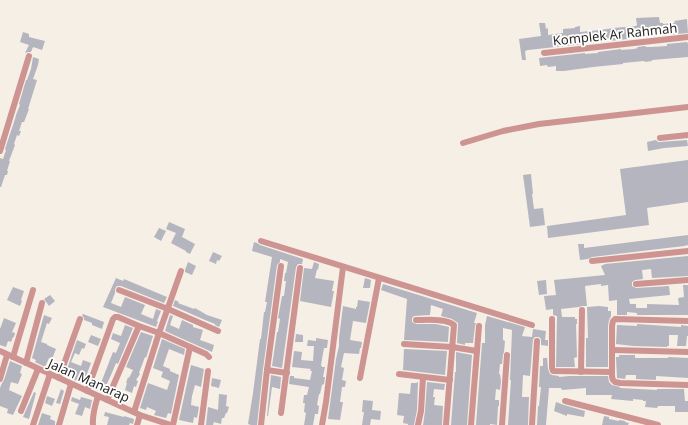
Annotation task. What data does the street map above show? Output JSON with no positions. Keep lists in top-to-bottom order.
{
  "streets": {
    "street": ["Komplek Ar Rahmah", "Jalan Manarap"]
  }
}
